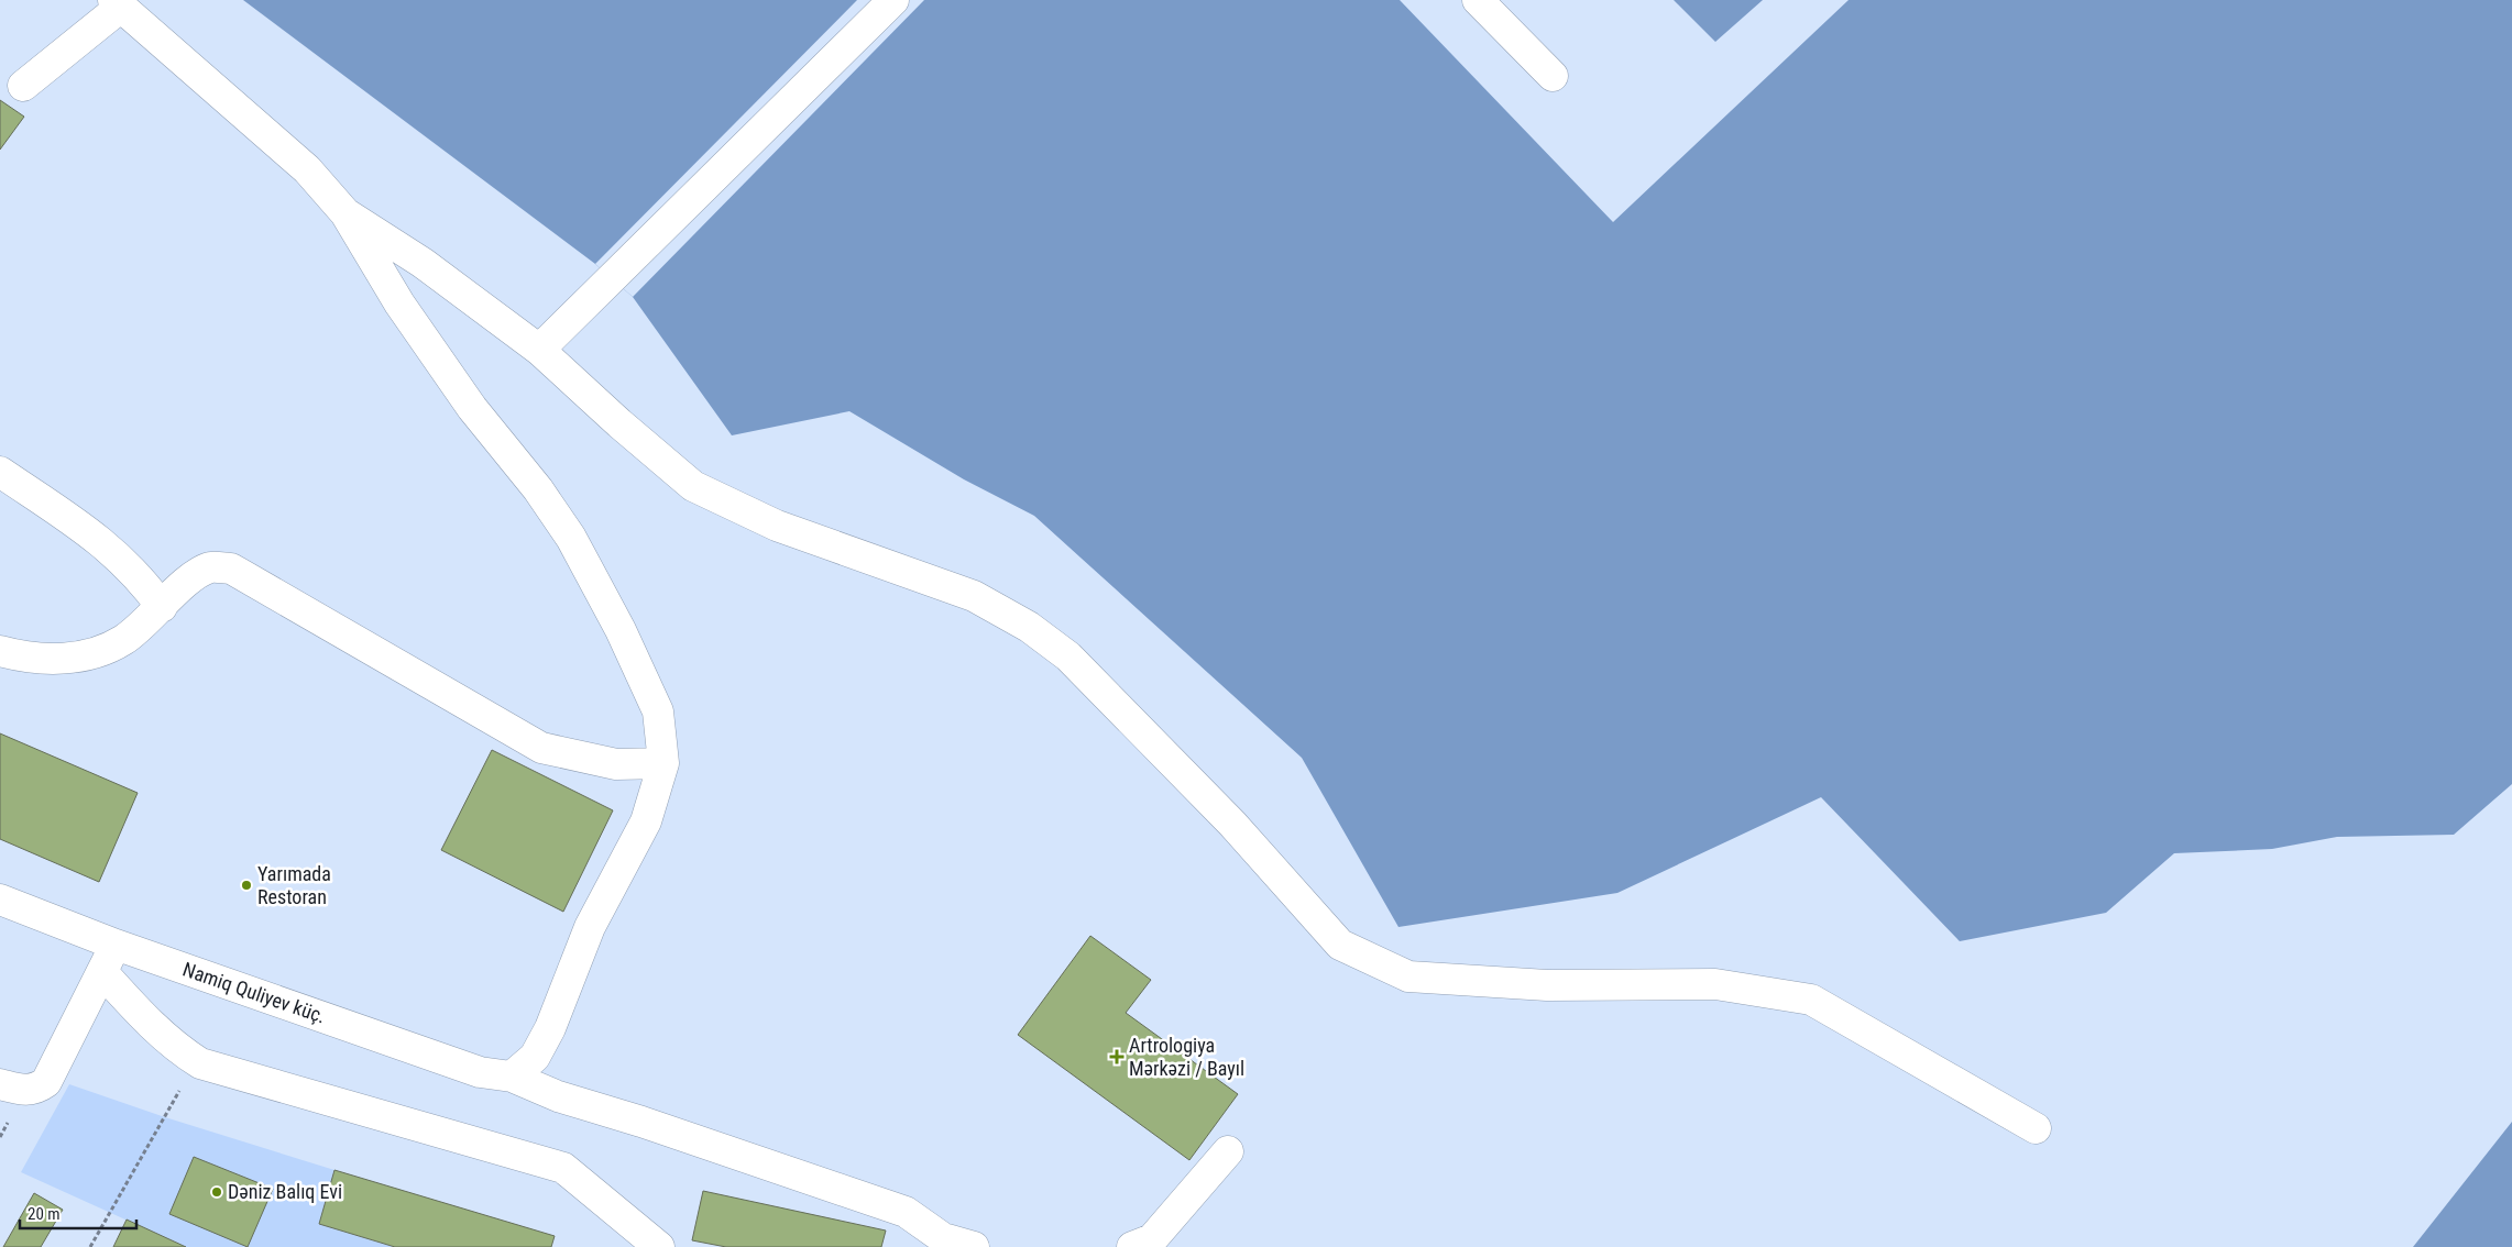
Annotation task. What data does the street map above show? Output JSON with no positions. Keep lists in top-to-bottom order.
{
  "streets": {
    "street": ["Namiq Quliyev küç."]
  },
  "places": {
    "other": ["Yarımada Restoran", "Dəniz Balıq Evi"],
    "health": ["Artrologiya Mərkəzi / Bayıl"]
  },
  "scale_bar": "20 m"
}
